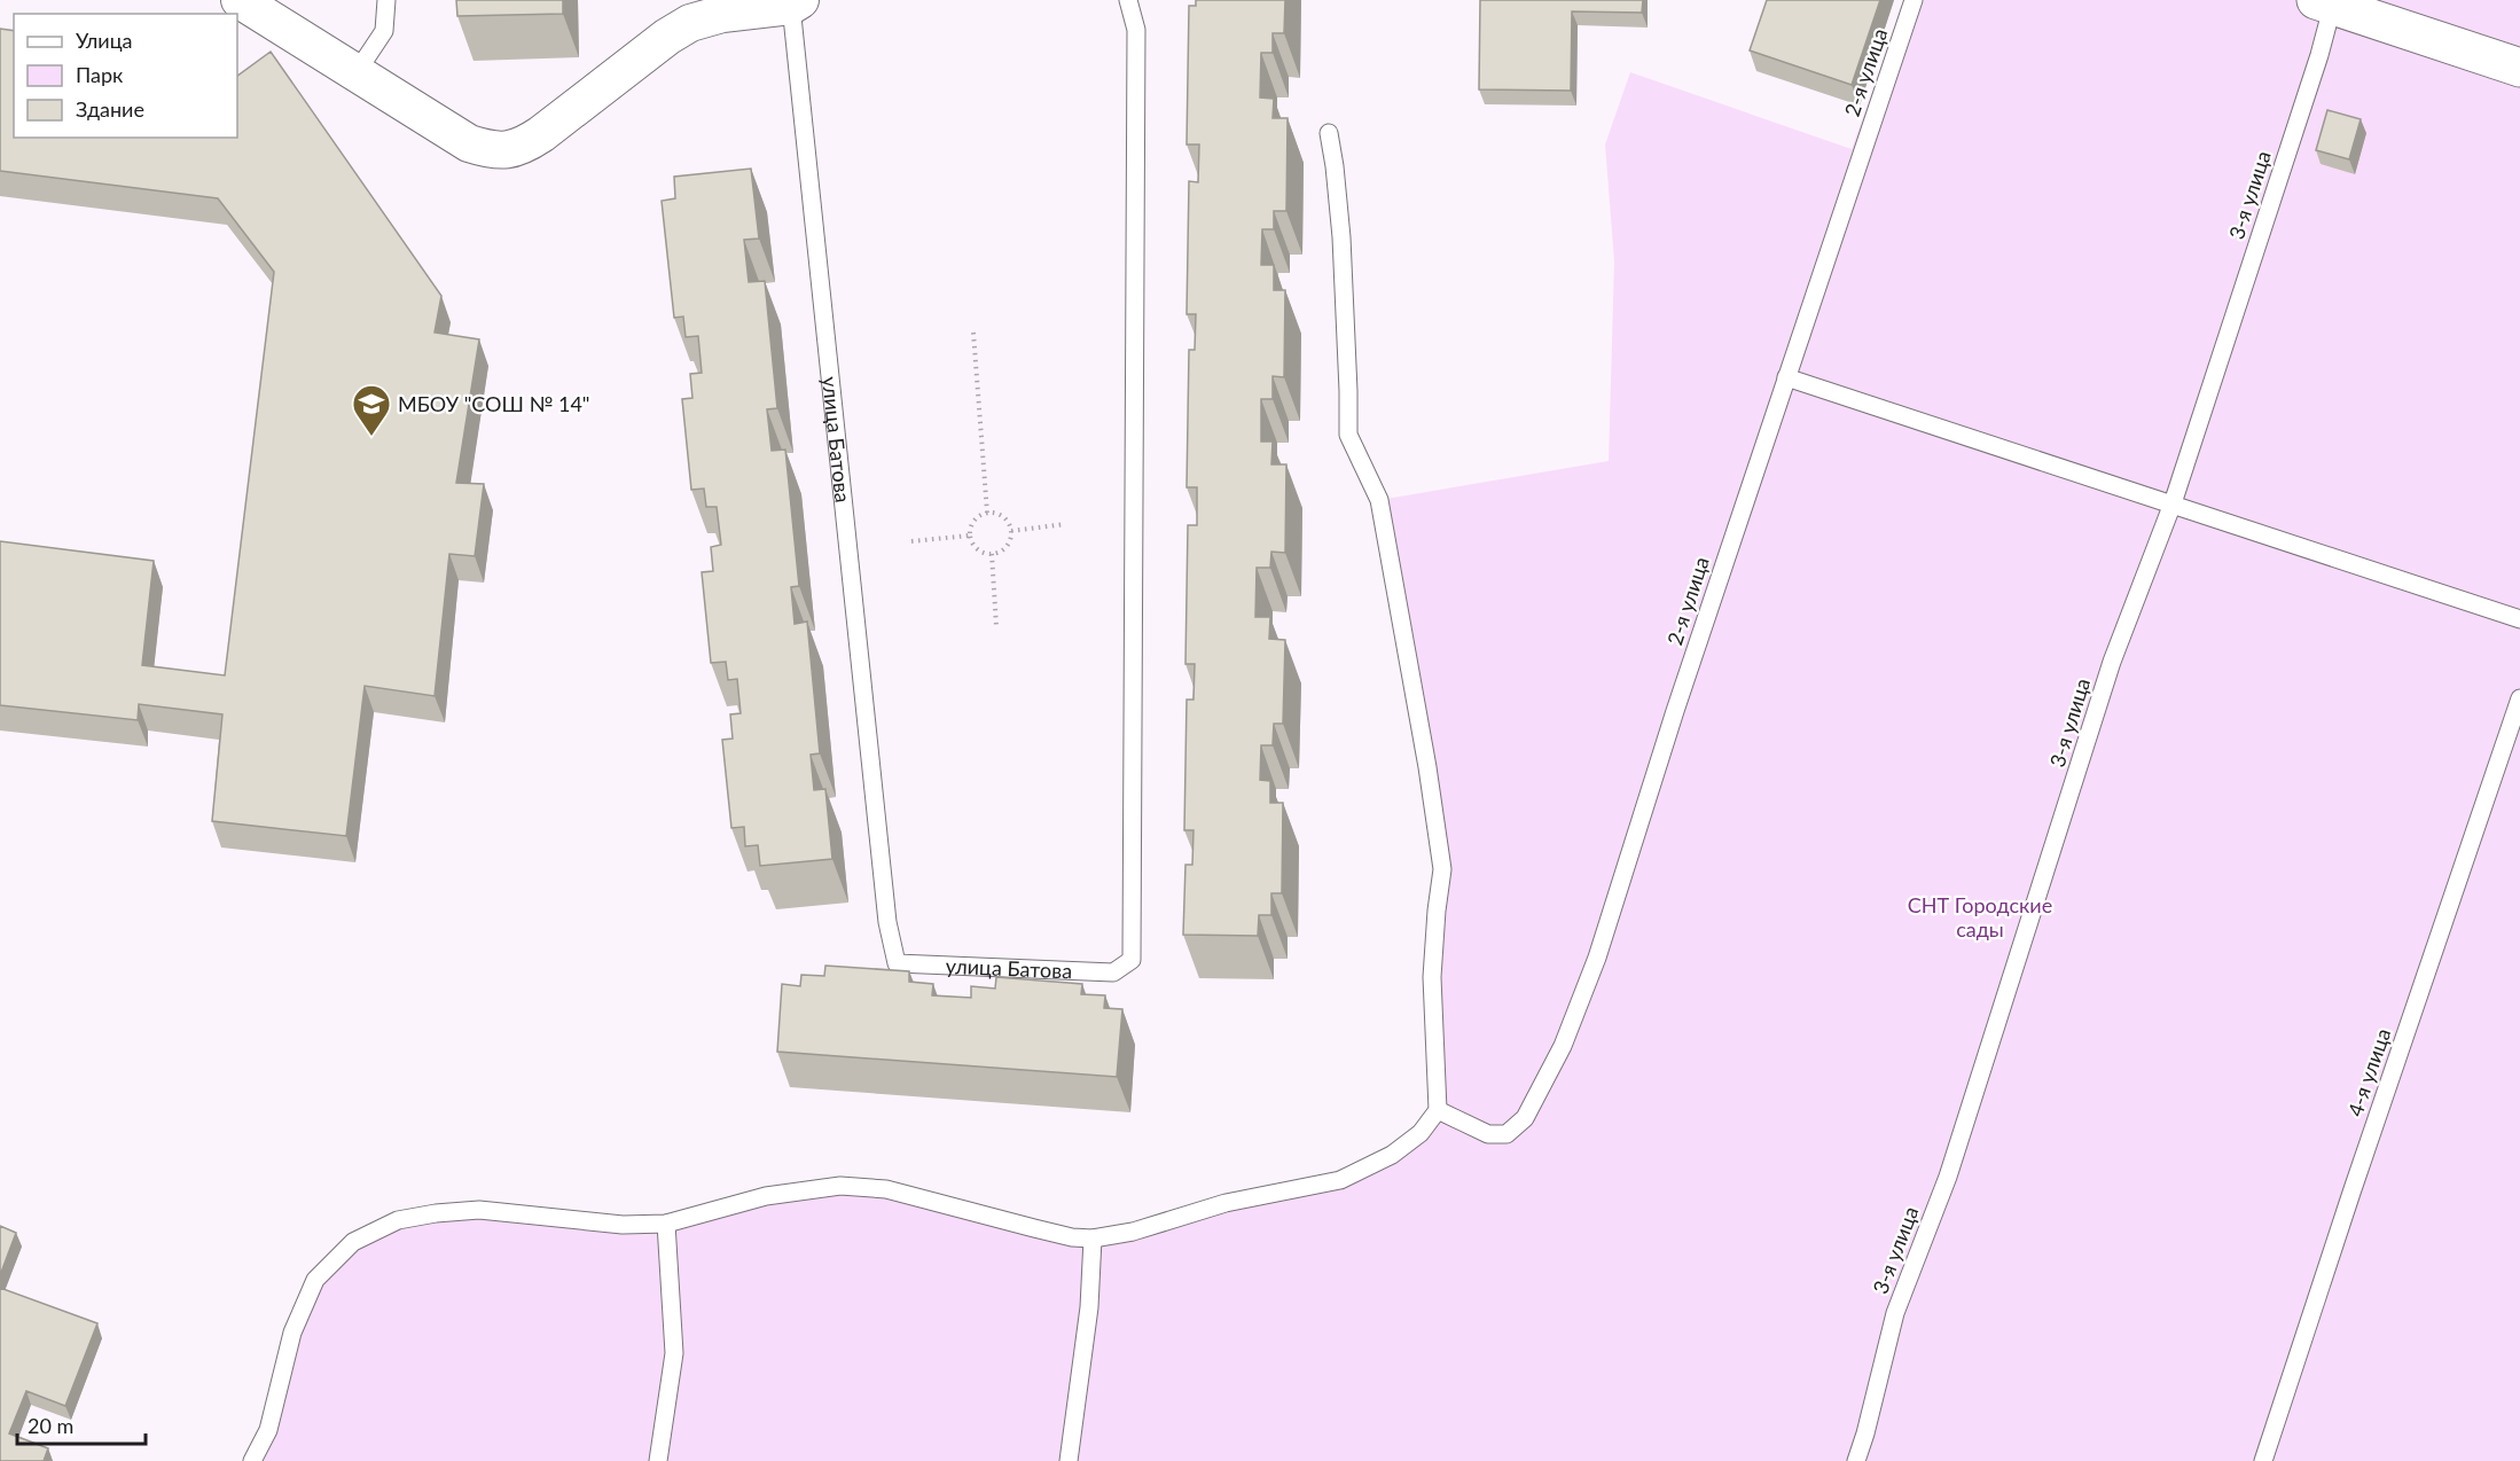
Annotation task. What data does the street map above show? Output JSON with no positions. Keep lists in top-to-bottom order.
{
  "streets": {
    "lane": [
      "2-я улица",
      "3-я улица",
      "улица Батова",
      "4-я улица"
    ]
  },
  "parks": ["СНТ Городские сады"],
  "places": {
    "school or university": ["МБОУ \"СОШ № 14\""]
  },
  "legend": ["Улица", "Парк", "Здание"],
  "scale_bar": "20 m"
}
